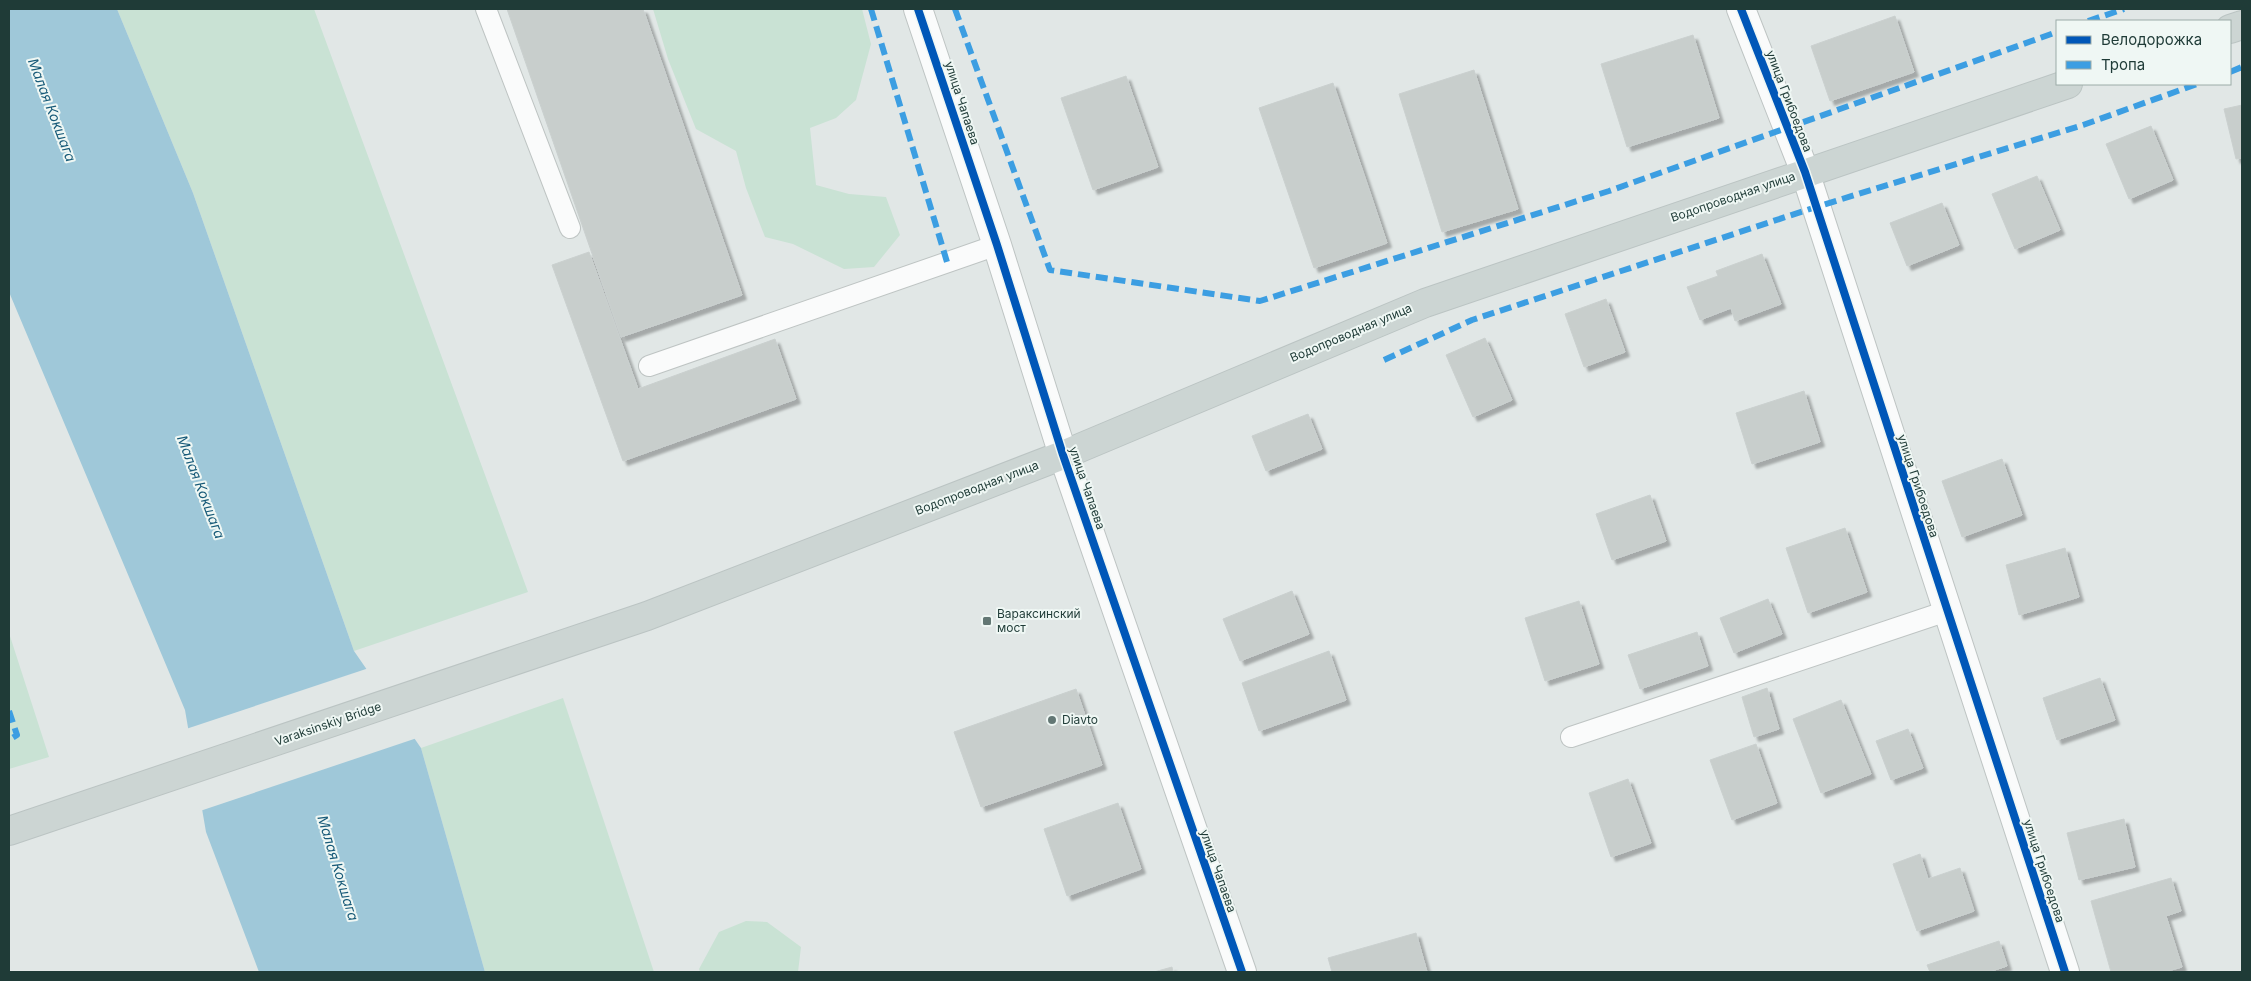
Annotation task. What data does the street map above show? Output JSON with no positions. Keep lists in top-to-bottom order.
{
  "streets": {
    "main road": ["Водопроводная улица", "Varaksinskiy Bridge"],
    "street": ["улица Грибоедова", "улица Чапаева"]
  },
  "crossings": [
    ["улица Грибоедова", "Водопроводная улица"],
    ["улица Чапаева", "Водопроводная улица"],
    ["Водопроводная улица", "Varaksinskiy Bridge"]
  ],
  "water": ["Малая Кокшага"],
  "places": {
    "transit": ["Вараксинский мост"],
    "other": ["Diavto"]
  },
  "legend": ["Велодорожка", "Тропа"]
}
